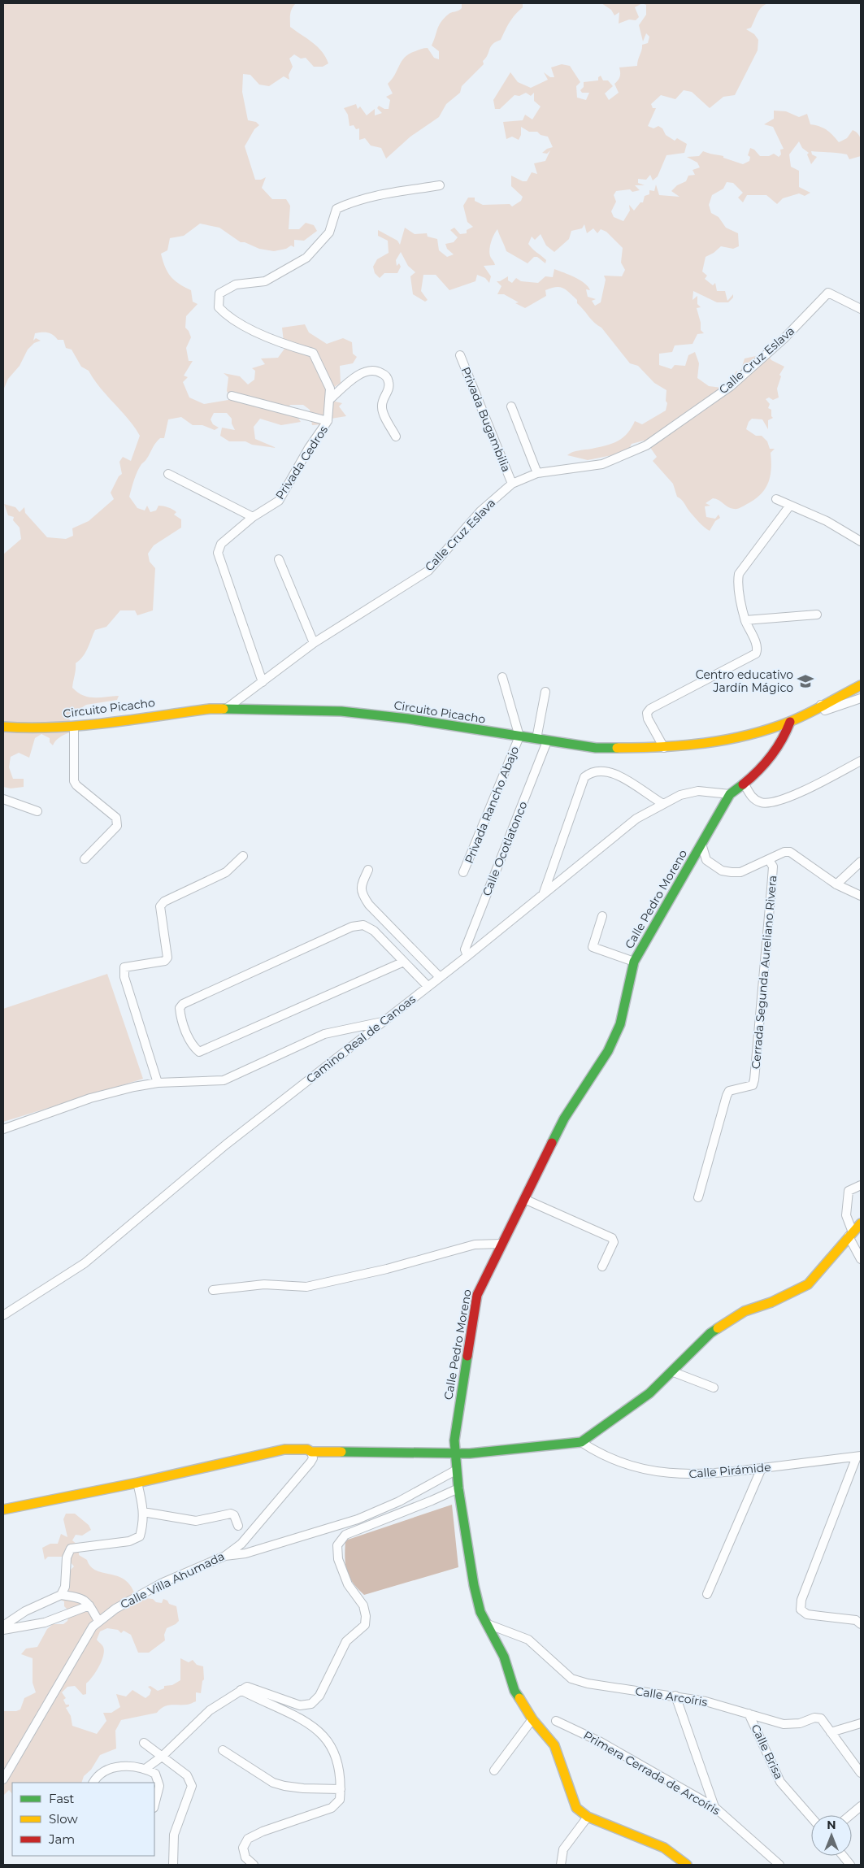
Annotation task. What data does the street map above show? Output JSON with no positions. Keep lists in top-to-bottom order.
{
  "streets": {
    "street": [
      "Calle Cruz Eslava",
      "Privada Bugambilia",
      "Privada Cedros",
      "Circuito Picacho",
      "Privada Rancho Abajo",
      "Calle Ocotlatonco",
      "Calle Pedro Moreno",
      "Cerrada Segunda Aureliano Rivera",
      "Camino Real de Canoas",
      "Calle Pirámide",
      "Calle Villa Ahumada",
      "Calle Arcoíris",
      "Calle Brisa",
      "Primera Cerrada de Arcoíris"
    ]
  },
  "crossings": [
    ["Calle Cruz Eslava", "Privada Bugambilia"],
    ["Calle Cruz Eslava", "Privada Cedros"],
    ["Calle Cruz Eslava", "Circuito Picacho"],
    ["Circuito Picacho", "Privada Rancho Abajo"],
    ["Circuito Picacho", "Calle Ocotlatonco"],
    ["Circuito Picacho", "Calle Pedro Moreno"],
    ["Calle Ocotlatonco", "Camino Real de Canoas"],
    ["Calle Pedro Moreno", "Camino Real de Canoas"],
    ["Calle Pedro Moreno", "Calle Arcoíris"],
    ["Calle Arcoíris", "Calle Brisa"]
  ],
  "places": {
    "school or university": ["Centro educativo Jardín Mágico"]
  },
  "legend": ["Fast", "Slow", "Jam"],
  "north": "top"
}
